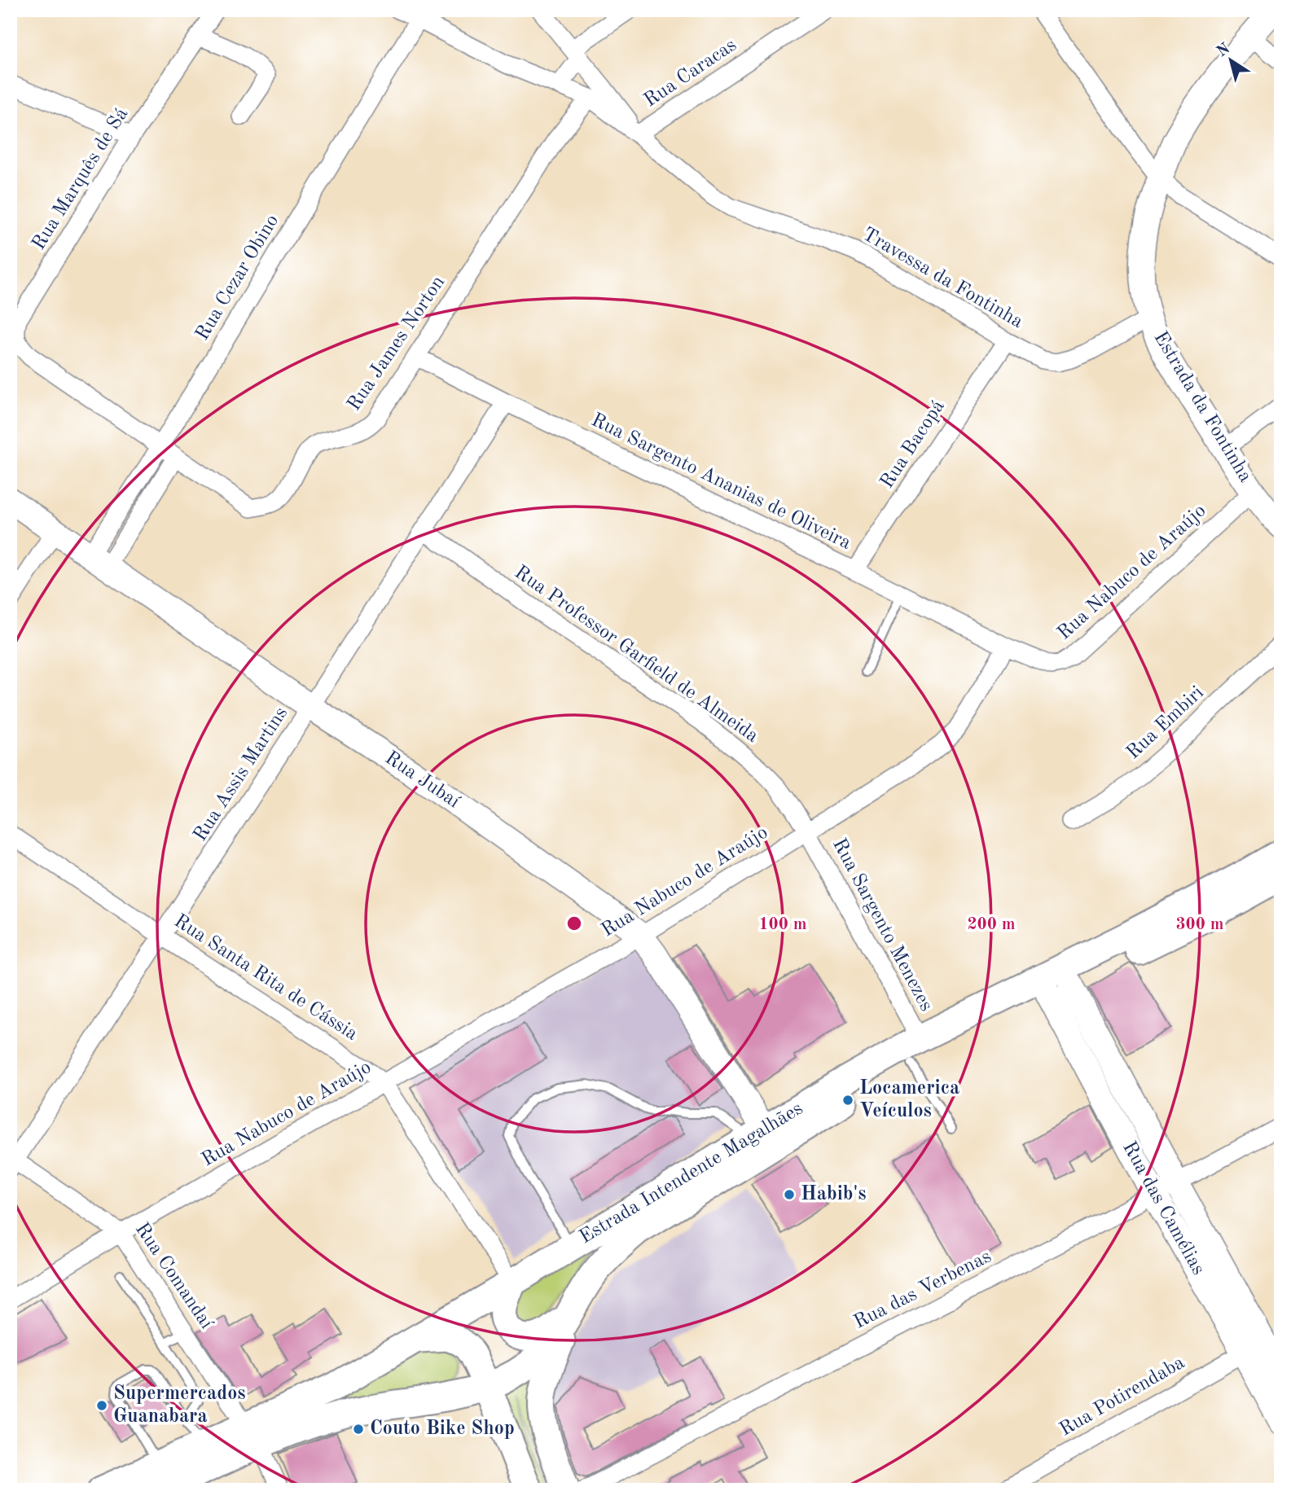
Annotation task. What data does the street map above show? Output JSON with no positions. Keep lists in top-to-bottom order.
{
  "streets": {
    "main road": ["Estrada Intendente Magalhães"],
    "street": [
      "Rua Caracas",
      "Rua Marquês de Sá",
      "Rua Cezar Obino",
      "Travessa da Fontinha",
      "Rua James Norton",
      "Estrada da Fontinha",
      "Rua Bacopá",
      "Rua Sargento Ananias de Oliveira",
      "Rua Nabuco de Araújo",
      "Rua Professor Garfield de Almeida",
      "Rua Embiri",
      "Rua Assis Martins",
      "Rua Jubaí",
      "Rua Sargento Menezes",
      "Rua Santa Rita de Cássia",
      "Rua das Camélias",
      "Rua Comandaí",
      "Rua das Verbenas",
      "Rua Potirendaba"
    ]
  },
  "crossings": [
    ["Rua Caracas", "Travessa da Fontinha"],
    ["Rua Marquês de Sá", "Rua Cezar Obino"],
    ["Rua Marquês de Sá", "Rua James Norton"],
    ["Rua Cezar Obino", "Travessa da Fontinha"],
    ["Rua Cezar Obino", "Rua James Norton"],
    ["Rua Cezar Obino", "Rua Jubaí"],
    ["Travessa da Fontinha", "Rua James Norton"],
    ["Travessa da Fontinha", "Estrada da Fontinha"],
    ["Travessa da Fontinha", "Rua Bacopá"],
    ["Rua James Norton", "Rua Sargento Ananias de Oliveira"],
    ["Estrada da Fontinha", "Rua Nabuco de Araújo"],
    ["Rua Bacopá", "Rua Sargento Ananias de Oliveira"],
    ["Rua Sargento Ananias de Oliveira", "Rua Nabuco de Araújo"],
    ["Rua Sargento Ananias de Oliveira", "Rua Assis Martins"],
    ["Rua Nabuco de Araújo", "Rua Professor Garfield de Almeida"],
    ["Rua Nabuco de Araújo", "Rua Jubaí"],
    ["Rua Nabuco de Araújo", "Rua Sargento Menezes"],
    ["Rua Nabuco de Araújo", "Rua Santa Rita de Cássia"],
    ["Rua Nabuco de Araújo", "Rua Comandaí"],
    ["Rua Professor Garfield de Almeida", "Rua Assis Martins"],
    ["Rua Professor Garfield de Almeida", "Rua Sargento Menezes"],
    ["Rua Assis Martins", "Rua Jubaí"],
    ["Rua Assis Martins", "Rua Santa Rita de Cássia"],
    ["Rua Assis Martins", "Rua Comandaí"],
    ["Rua Jubaí", "Estrada Intendente Magalhães"],
    ["Rua Sargento Menezes", "Estrada Intendente Magalhães"],
    ["Rua Santa Rita de Cássia", "Estrada Intendente Magalhães"],
    ["Estrada Intendente Magalhães", "Rua das Camélias"],
    ["Estrada Intendente Magalhães", "Rua Comandaí"],
    ["Rua das Camélias", "Rua das Verbenas"],
    ["Rua das Camélias", "Rua Potirendaba"]
  ],
  "places": [
    "Locamerica Veículos",
    "Habib's",
    "Supermercados Guanabara",
    "Couto Bike Shop"
  ],
  "north": "top left",
  "rings": ["100 m", "200 m", "300 m"]
}
